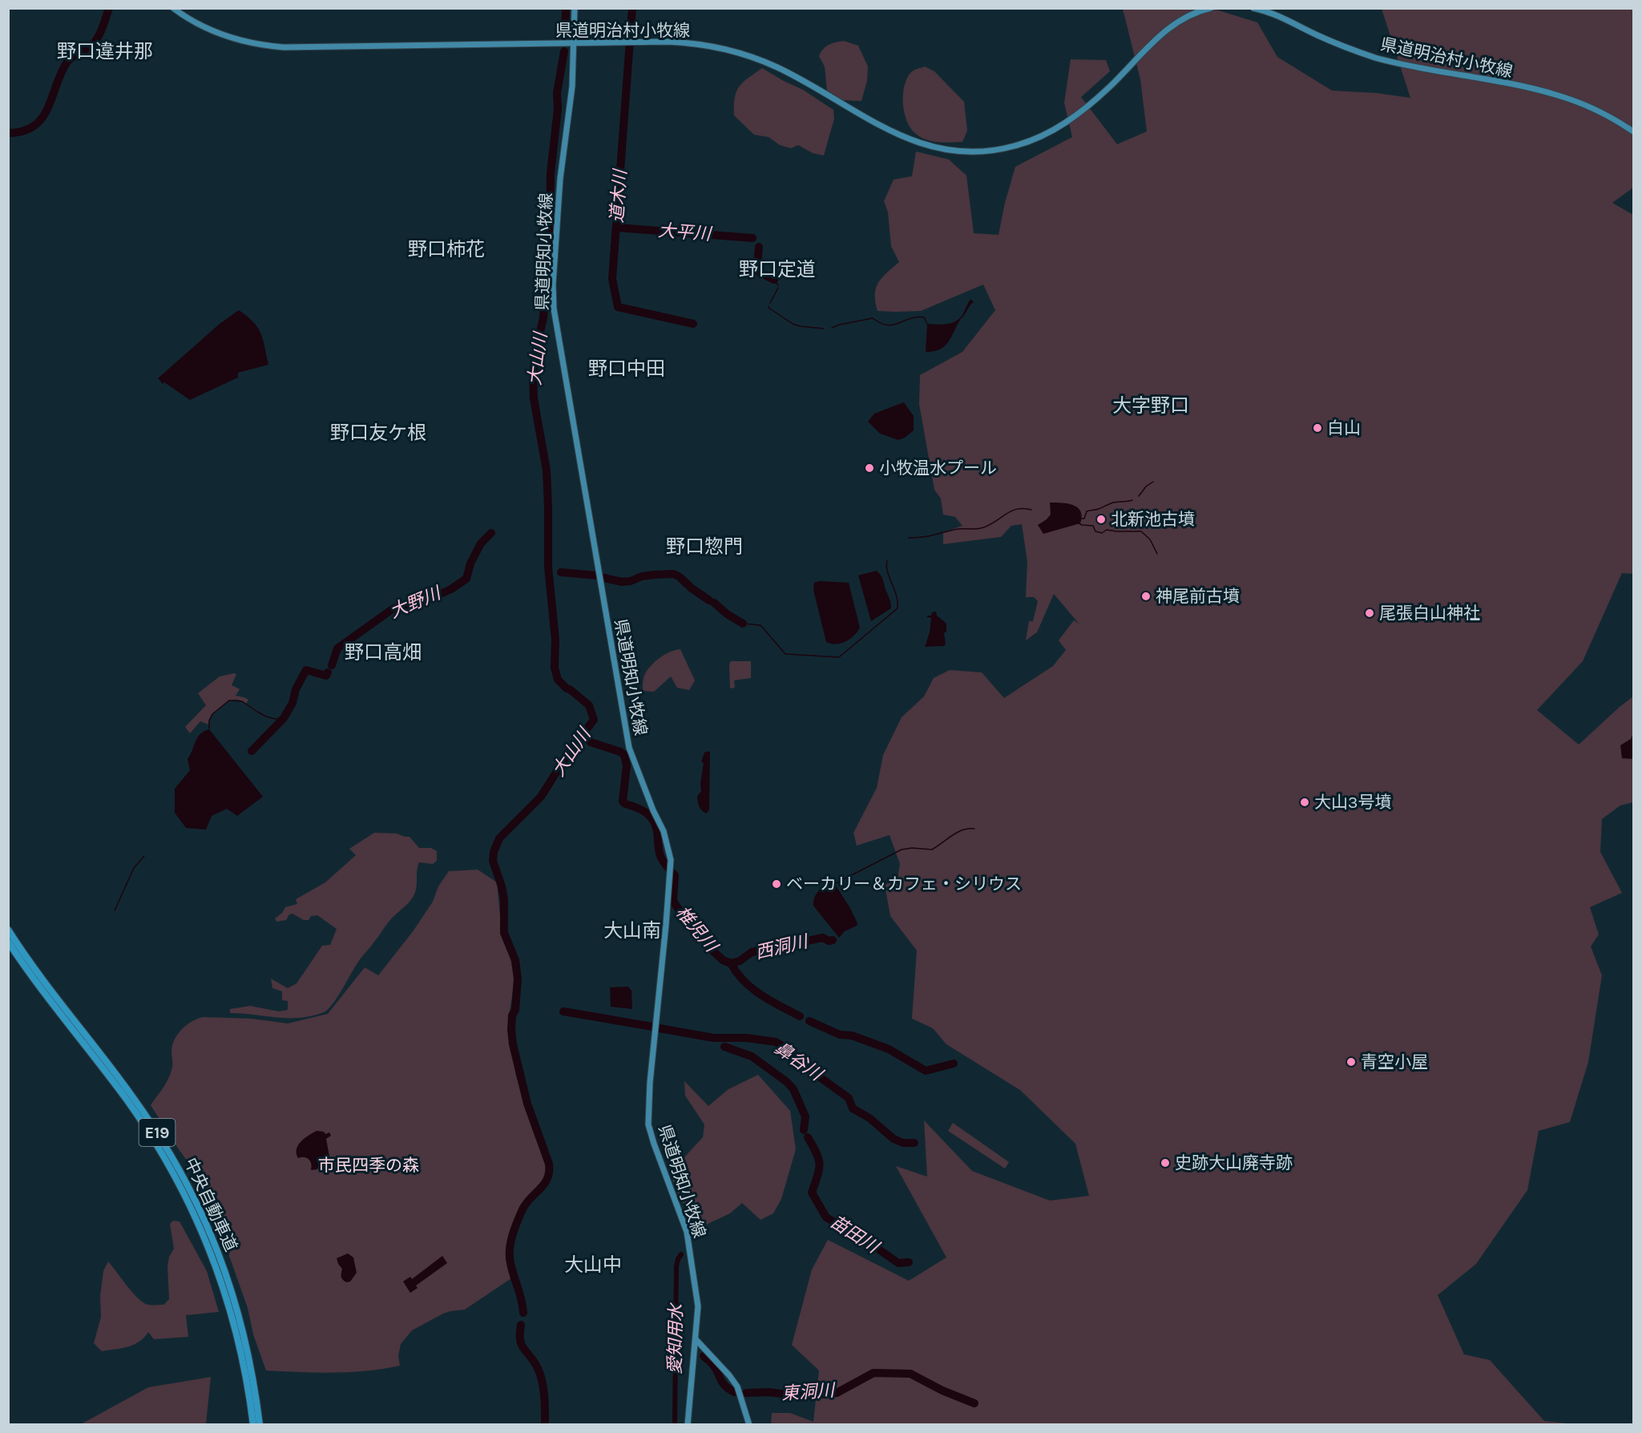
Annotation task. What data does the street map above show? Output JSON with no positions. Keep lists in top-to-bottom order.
{
  "streets": {
    "highway": ["E19", "中央自動車道"],
    "main road": ["県道明治村小牧線", "県道明知小牧線"]
  },
  "crossings": [
    ["県道明治村小牧線", "県道明知小牧線"]
  ],
  "districts": [
    "野口違井那",
    "野口柿花",
    "野口定道",
    "野口中田",
    "大字野口",
    "野口友ケ根",
    "野口惣門",
    "野口高畑",
    "大山南",
    "大山中"
  ],
  "water": [
    "道木川",
    "大平川",
    "大山川",
    "大野川",
    "椎児川",
    "西洞川",
    "鼻谷川",
    "苗田川",
    "愛知用水",
    "東洞川"
  ],
  "parks": ["市民四季の森"],
  "places": [
    "白山",
    "小牧温水プール",
    "北新池古墳",
    "神尾前古墳",
    "尾張白山神社",
    "大山3号墳",
    "ベーカリー＆カフェ・シリウス",
    "青空小屋",
    "史跡大山廃寺跡"
  ]
}
